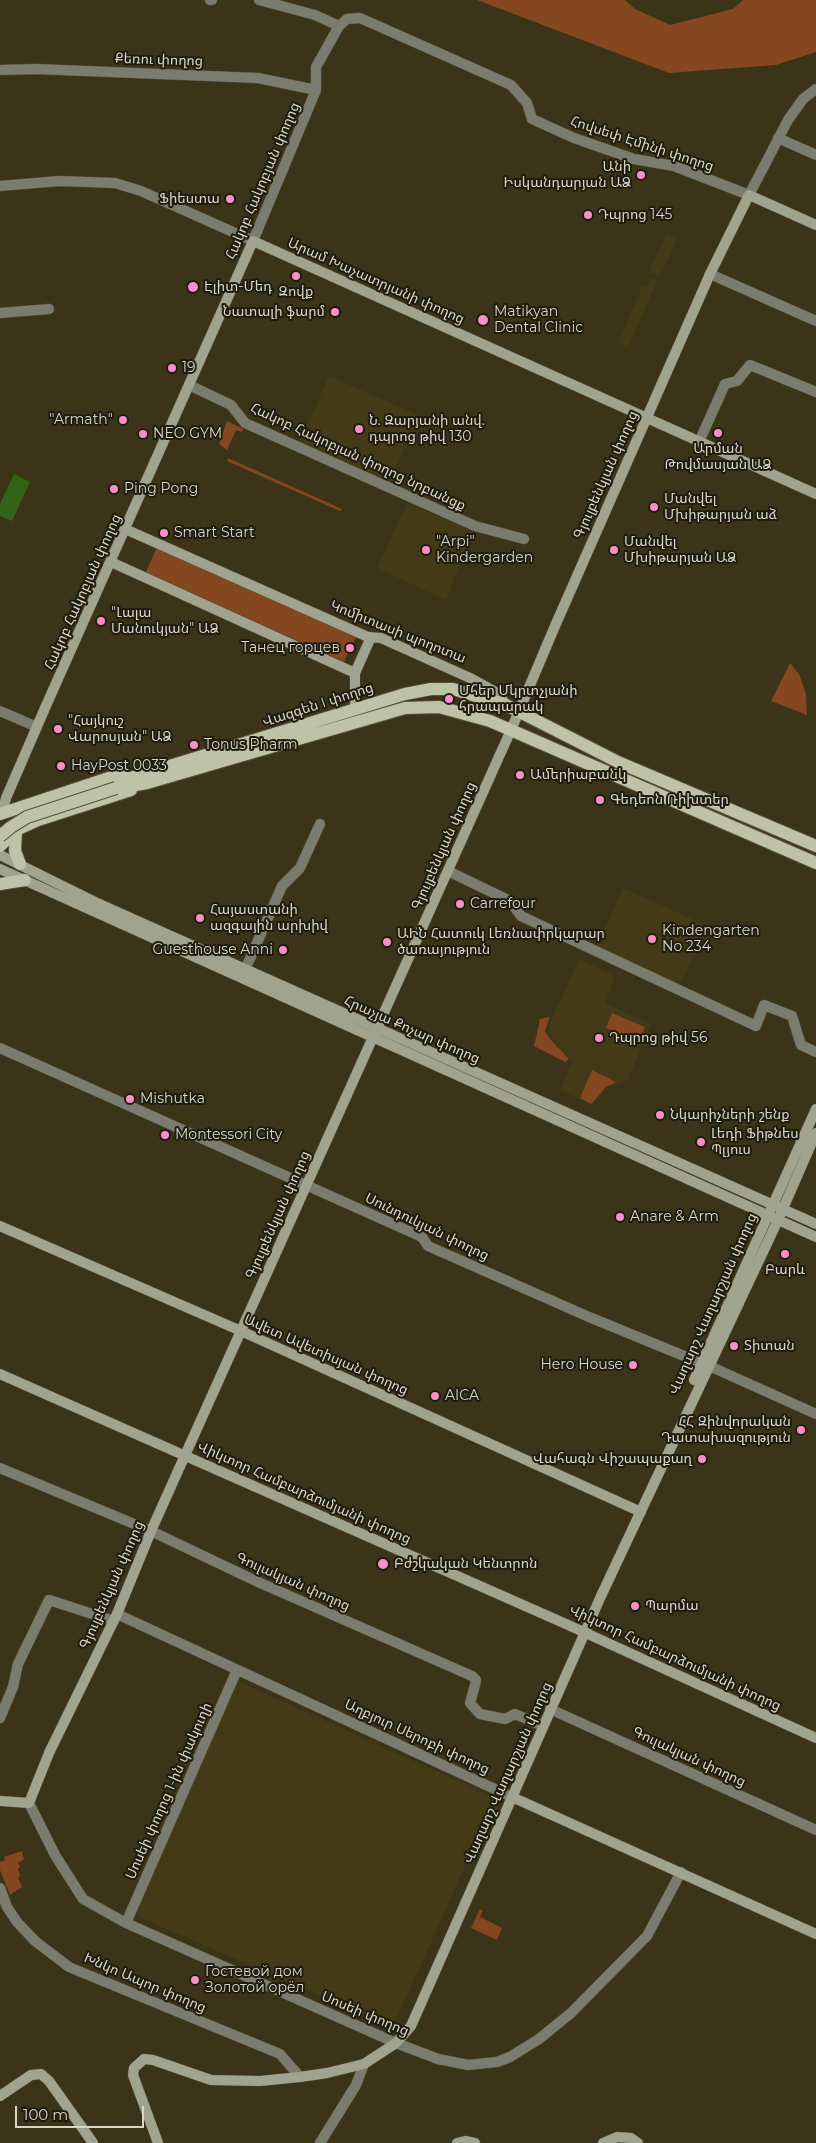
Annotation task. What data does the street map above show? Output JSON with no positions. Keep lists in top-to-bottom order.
{
  "streets": {
    "main road": ["Կոմիտասի պողոտա", "Վազգեն I փողոց"],
    "street": [
      "Քեռու փողոց",
      "Հովսեփ Էմինի փողոց",
      "Հակոբ Հակոբյան փողոց",
      "Արամ Խաչատրյանի փողոց",
      "Հակոբ Հակոբյան փողոց նրբանցք",
      "Գյուլբենկյան փողոց",
      "Հրաչյա Քոչար փողոց",
      "Սունդուկյան փողոց",
      "Վաղարշ Վաղարշյան փողոց",
      "Ավետ Ավետիսյան փողոց",
      "Վիկտոր Համբարձումյանի փողոց",
      "Գուլակյան փողոց",
      "Աղբյուր Սերոբի փողոց",
      "Սոսեի փողոց 1-ին փակուղի",
      "Խնկո Ապոր փողոց",
      "Սոսեի փողոց"
    ]
  },
  "crossings": [
    ["Քեռու փողոց", "Հակոբ Հակոբյան փողոց"],
    ["Հովսեփ Էմինի փողոց", "Հակոբ Հակոբյան փողոց"],
    ["Հովսեփ Էմինի փողոց", "Գյուլբենկյան փողոց"],
    ["Հակոբ Հակոբյան փողոց", "Արամ Խաչատրյանի փողոց"],
    ["Հակոբ Հակոբյան փողոց", "Հակոբ Հակոբյան փողոց նրբանցք"],
    ["Հակոբ Հակոբյան փողոց", "Կոմիտասի պողոտա"],
    ["Հակոբ Հակոբյան փողոց", "Վազգեն I փողոց"],
    ["Արամ Խաչատրյանի փողոց", "Գյուլբենկյան փողոց"],
    ["Գյուլբենկյան փողոց", "Կոմիտասի պողոտա"],
    ["Գյուլբենկյան փողոց", "Վազգեն I փողոց"],
    ["Գյուլբենկյան փողոց", "Հրաչյա Քոչար փողոց"],
    ["Գյուլբենկյան փողոց", "Սունդուկյան փողոց"],
    ["Գյուլբենկյան փողոց", "Ավետ Ավետիսյան փողոց"],
    ["Գյուլբենկյան փողոց", "Վիկտոր Համբարձումյանի փողոց"],
    ["Գյուլբենկյան փողոց", "Գուլակյան փողոց"],
    ["Գյուլբենկյան փողոց", "Աղբյուր Սերոբի փողոց"],
    ["Գյուլբենկյան փողոց", "Սոսեի փողոց"],
    ["Կոմիտասի պողոտա", "Վազգեն I փողոց"],
    ["Հրաչյա Քոչար փողոց", "Վաղարշ Վաղարշյան փողոց"],
    ["Սունդուկյան փողոց", "Վաղարշ Վաղարշյան փողոց"],
    ["Վաղարշ Վաղարշյան փողոց", "Ավետ Ավետիսյան փողոց"],
    ["Վաղարշ Վաղարշյան փողոց", "Վիկտոր Համբարձումյանի փողոց"],
    ["Վաղարշ Վաղարշյան փողոց", "Գուլակյան փողոց"],
    ["Վաղարշ Վաղարշյան փողոց", "Աղբյուր Սերոբի փողոց"],
    ["Վաղարշ Վաղարշյան փողոց", "Խնկո Ապոր փողոց"],
    ["Վաղարշ Վաղարշյան փողոց", "Սոսեի փողոց"],
    ["Աղբյուր Սերոբի փողոց", "Սոսեի փողոց 1-ին փակուղի"],
    ["Աղբյուր Սերոբի փողոց", "Սոսեի փողոց"],
    ["Սոսեի փողոց 1-ին փակուղի", "Սոսեի փողոց"]
  ],
  "places": [
    "Անի Իսկանդարյան ԱՁ",
    "Ֆիեստա",
    "Դպրոց 145",
    "Զովք",
    "Էլիտ-Մեդ",
    "Նատալի ֆարմ",
    "Matikyan Dental Clinic",
    "19",
    "\"Armath\"",
    "Ն. Զարյանի անվ. դպրոց թիվ 130",
    "Արման Թովմասյան ԱՁ",
    "NEO GYM",
    "Ping Pong",
    "Մանվել Մխիթարյան աձ",
    "Smart Start",
    "\"Arpi\" Kindergarden",
    "Մանվել Մխիթարյան ԱՁ",
    "\"Լալա Մանուկյան\" ԱՁ",
    "Танец горцев",
    "Մհեր Մկրտչյանի հրապարակ",
    "\"Հայկուշ Վարոսյան\" ԱՁ",
    "Tonus Pharm",
    "HayPost 0033",
    "Ամերիաբանկ",
    "Գեդեոն Ռիխտեր",
    "Carrefour",
    "Հայաստանի ազգային արխիվ",
    "Kindengarten No 234",
    "ԱԻՆ Հատուկ Լեռնափրկարար ծառայություն",
    "Guesthouse Anni",
    "Դպրոց թիվ 56",
    "Mishutka",
    "Նկարիչների շենք",
    "Montessori City",
    "Լեդի Ֆիթնես Պլյուս",
    "Anare & Arm",
    "Բարև",
    "Տիտան",
    "Hero House",
    "AICA",
    "ՀՀ Զինվորական Դատախազություն",
    "Վահագն Վիշապաքաղ",
    "Բժշկական Կենտրոն",
    "Պարմա",
    "Гостевой дом Золотой орёл"
  ],
  "scale_bar": "100 m"
}
